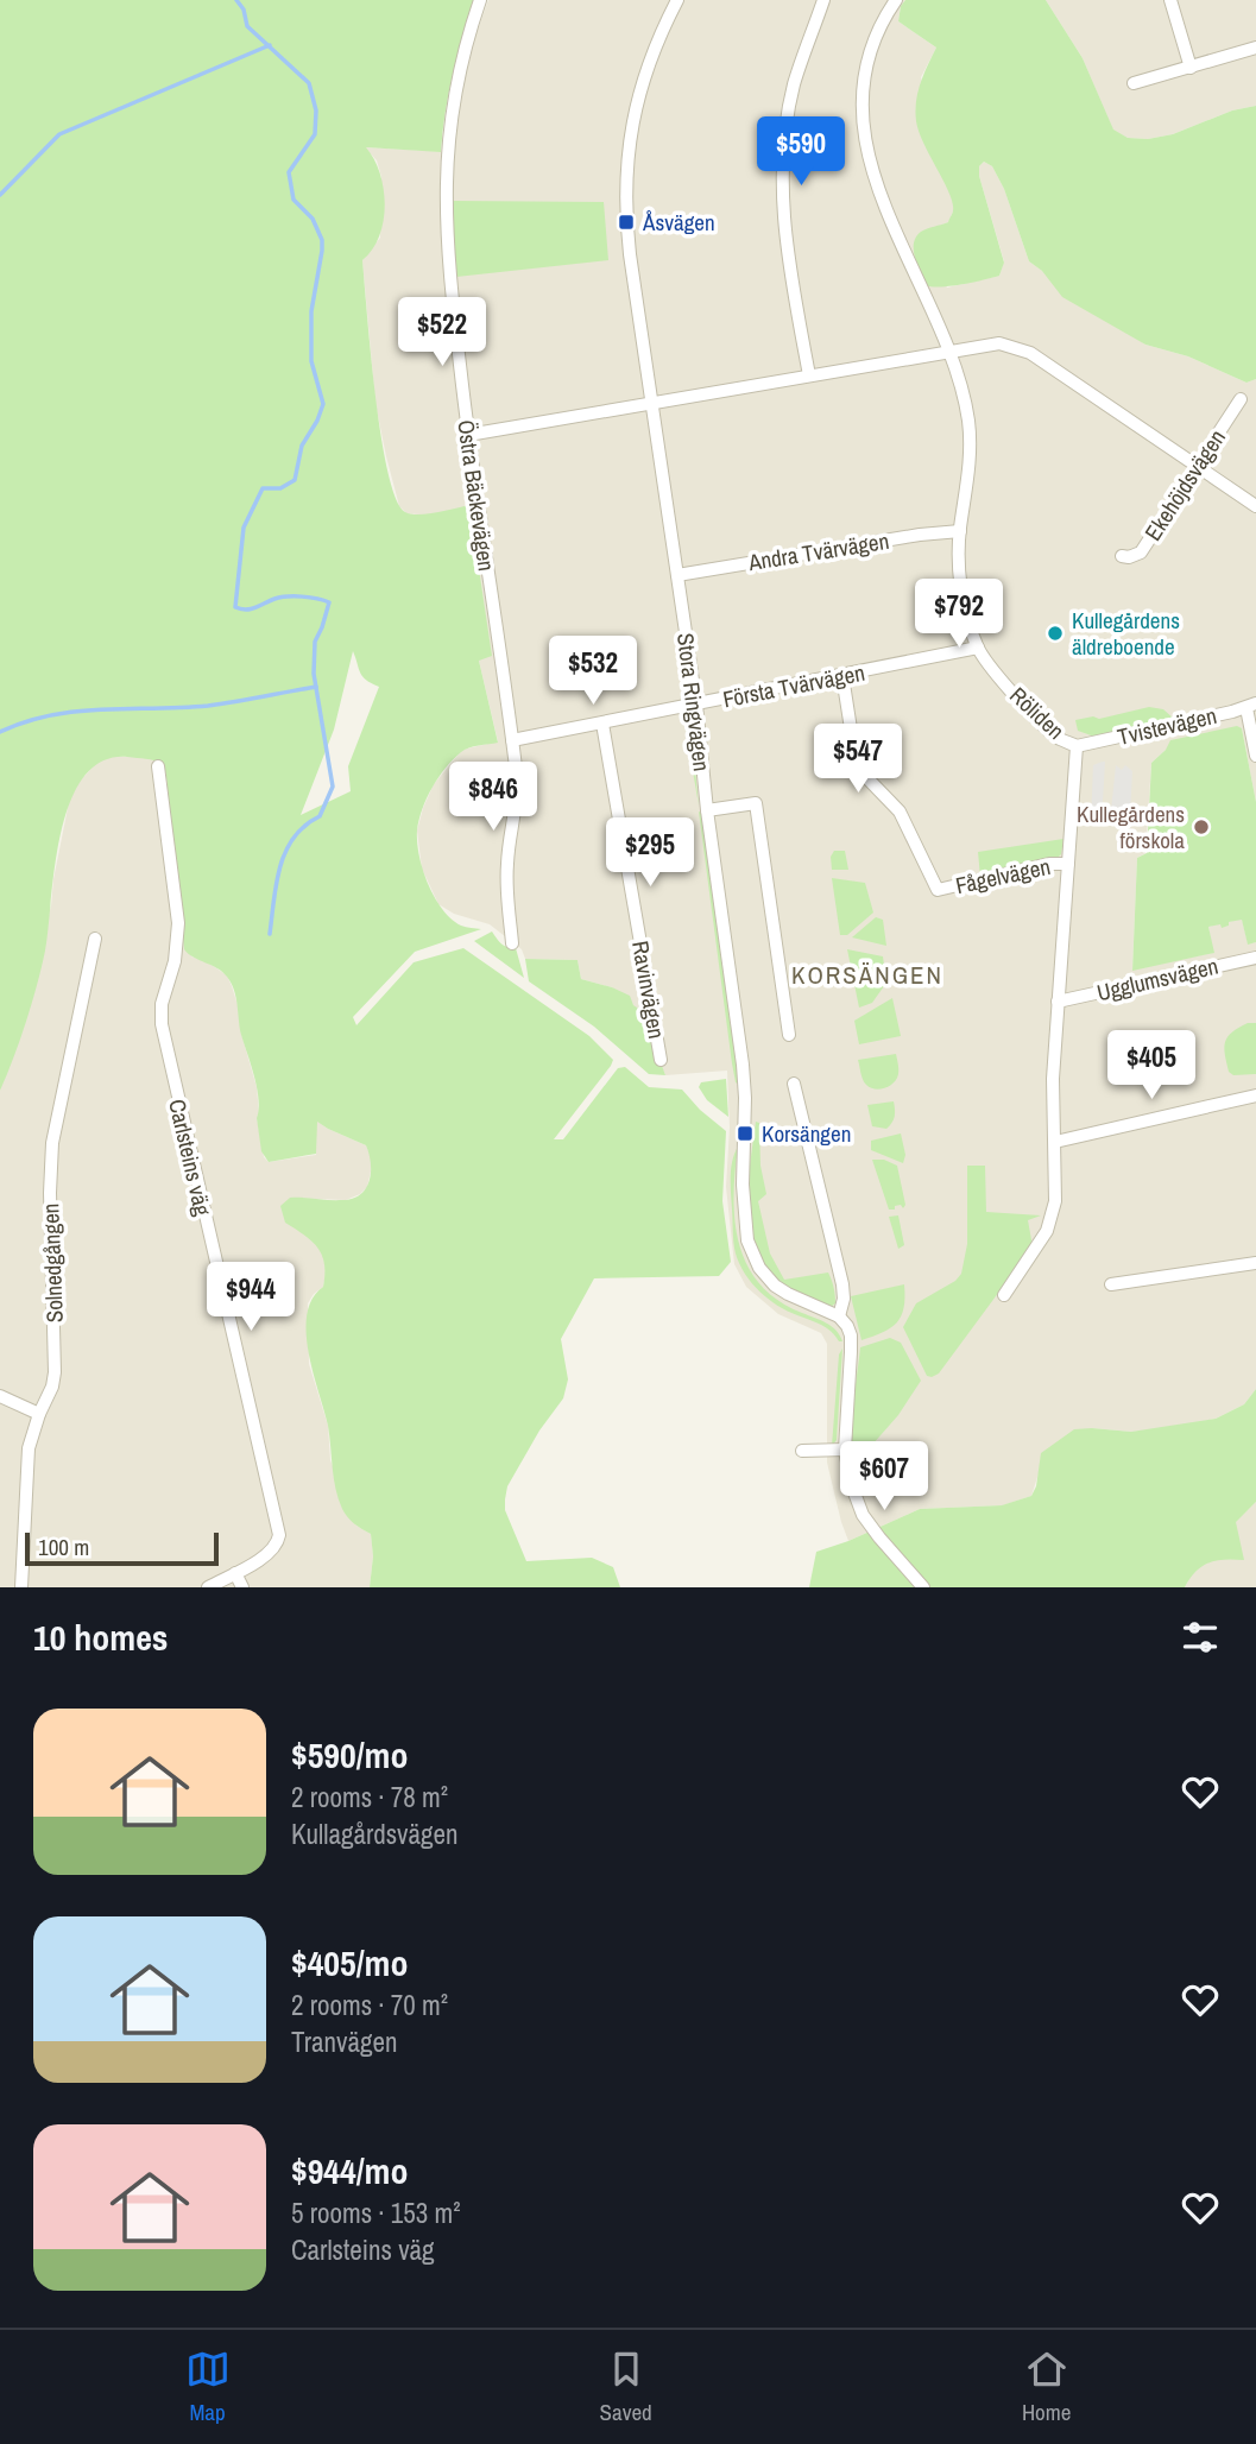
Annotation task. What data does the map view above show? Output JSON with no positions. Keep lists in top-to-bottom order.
{
  "streets": {
    "street": [
      "Ekehöjdsvägen",
      "Östra Bäckevägen",
      "Andra Tvärvägen",
      "Första Tvärvägen",
      "Stora Ringvägen",
      "Röliden",
      "Tvistevägen",
      "Fågelvägen",
      "Ugglumsvägen",
      "Ravinvägen",
      "Carlsteins väg",
      "Solnedgången"
    ]
  },
  "crossings": [
    ["Östra Bäckevägen", "Första Tvärvägen"],
    ["Andra Tvärvägen", "Stora Ringvägen"],
    ["Andra Tvärvägen", "Röliden"],
    ["Första Tvärvägen", "Stora Ringvägen"],
    ["Första Tvärvägen", "Röliden"],
    ["Första Tvärvägen", "Fågelvägen"],
    ["Första Tvärvägen", "Ravinvägen"],
    ["Röliden", "Tvistevägen"],
    ["Röliden", "Fågelvägen"],
    ["Röliden", "Ugglumsvägen"]
  ],
  "districts": ["KORSÄNGEN"],
  "places": {
    "transit": ["Åsvägen", "Korsängen"],
    "other": ["Kullegårdens äldreboende", "Kullegårdens förskola"]
  },
  "scale_bar": "100 m",
  "page": {
    "price": [
      "$590",
      "$522",
      "$792",
      "$532",
      "$547",
      "$846",
      "$295",
      "$405",
      "$944",
      "$607"
    ],
    "scale": "100 m",
    "heading": "10 homes",
    "list": [
      {
        "name": "$590/mo",
        "note": "2 rooms · 78 m² · Kullagårdsvägen"
      },
      {
        "name": "$405/mo",
        "note": "2 rooms · 70 m² · Tranvägen"
      },
      {
        "name": "$944/mo",
        "note": "5 rooms · 153 m² · Carlsteins väg"
      }
    ],
    "tabs": ["Map", "Saved", "Home"]
  }
}
